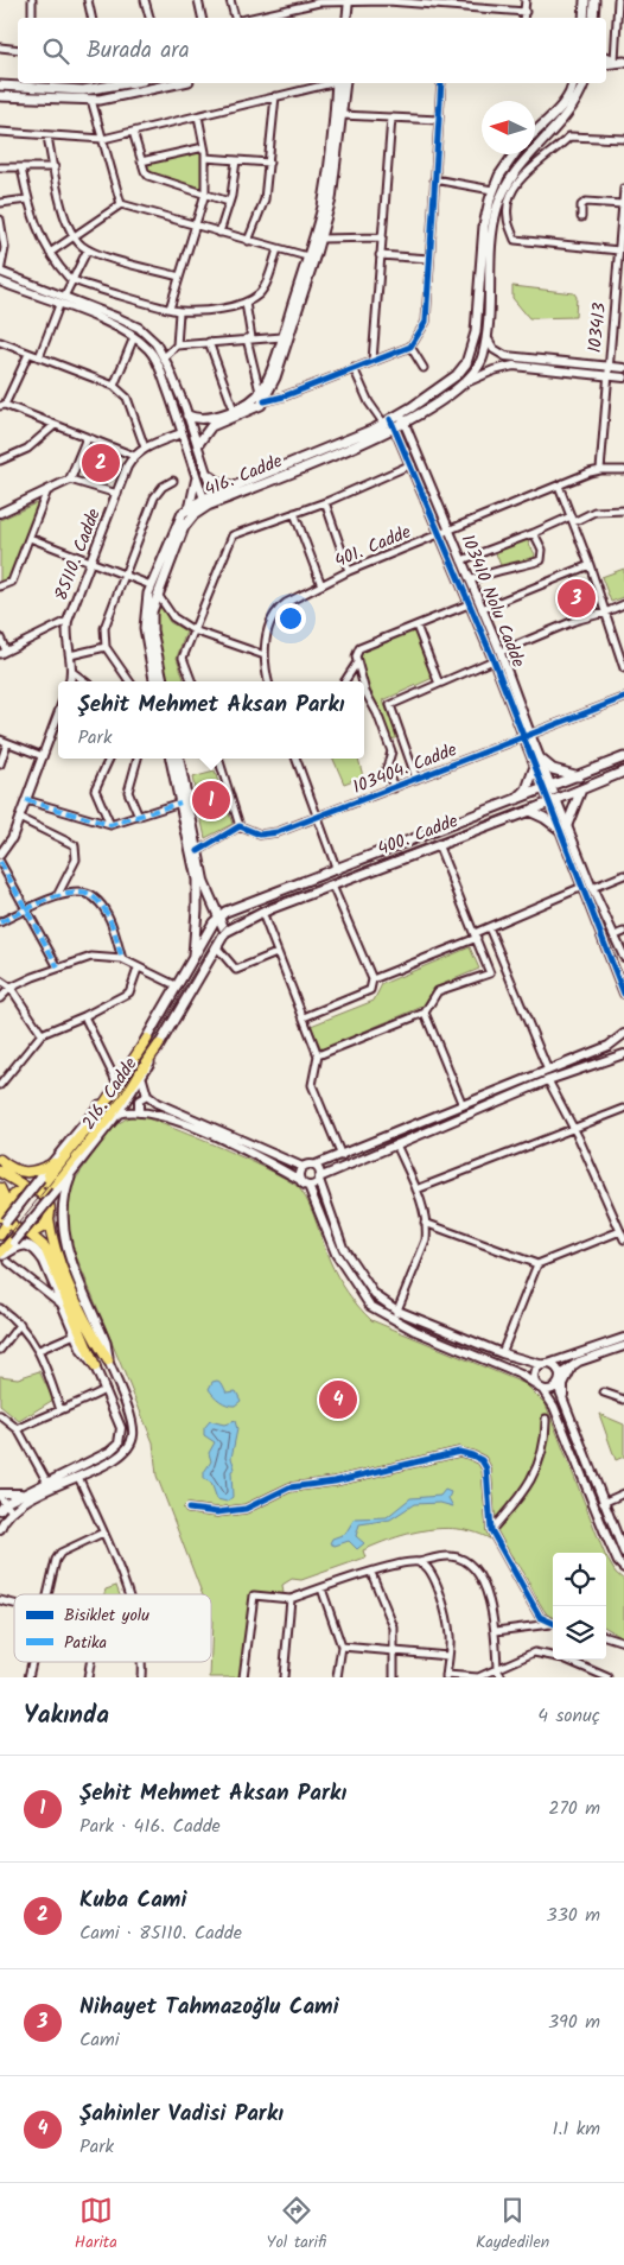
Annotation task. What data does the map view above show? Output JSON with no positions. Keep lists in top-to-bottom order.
{
  "streets": {
    "main road": ["416. Cadde", "400. Cadde", "216. Cadde"],
    "street": [
      "103413",
      "401. Cadde",
      "85110. Cadde",
      "103410 Nolu Cadde",
      "103404. Cadde"
    ]
  },
  "crossings": [
    ["103413", "416. Cadde"],
    ["103413", "401. Cadde"],
    ["416. Cadde", "103410 Nolu Cadde"],
    ["401. Cadde", "103410 Nolu Cadde"],
    ["103410 Nolu Cadde", "103404. Cadde"],
    ["103410 Nolu Cadde", "400. Cadde"],
    ["400. Cadde", "216. Cadde"]
  ],
  "legend": ["Bisiklet yolu", "Patika"],
  "north": "left",
  "page": {
    "search": "Burada ara",
    "pins": [
      "2",
      "3",
      "1",
      "4"
    ],
    "popup": ["Şehit Mehmet Aksan Parkı", "Park"],
    "heading": ["Yakında", "4 sonuç"],
    "list": [
      {
        "mark": "1",
        "name": "Şehit Mehmet Aksan Parkı",
        "note": "Park · 416. Cadde",
        "value": "270 m"
      },
      {
        "mark": "2",
        "name": "Kuba Cami",
        "note": "Cami · 85110. Cadde",
        "value": "330 m"
      },
      {
        "mark": "3",
        "name": "Nihayet Tahmazoğlu Cami",
        "note": "Cami",
        "value": "390 m"
      },
      {
        "mark": "4",
        "name": "Şahinler Vadisi Parkı",
        "note": "Park",
        "value": "1.1 km"
      }
    ],
    "nav": ["Harita", "Yol tarifi", "Kaydedilen"]
  }
}
